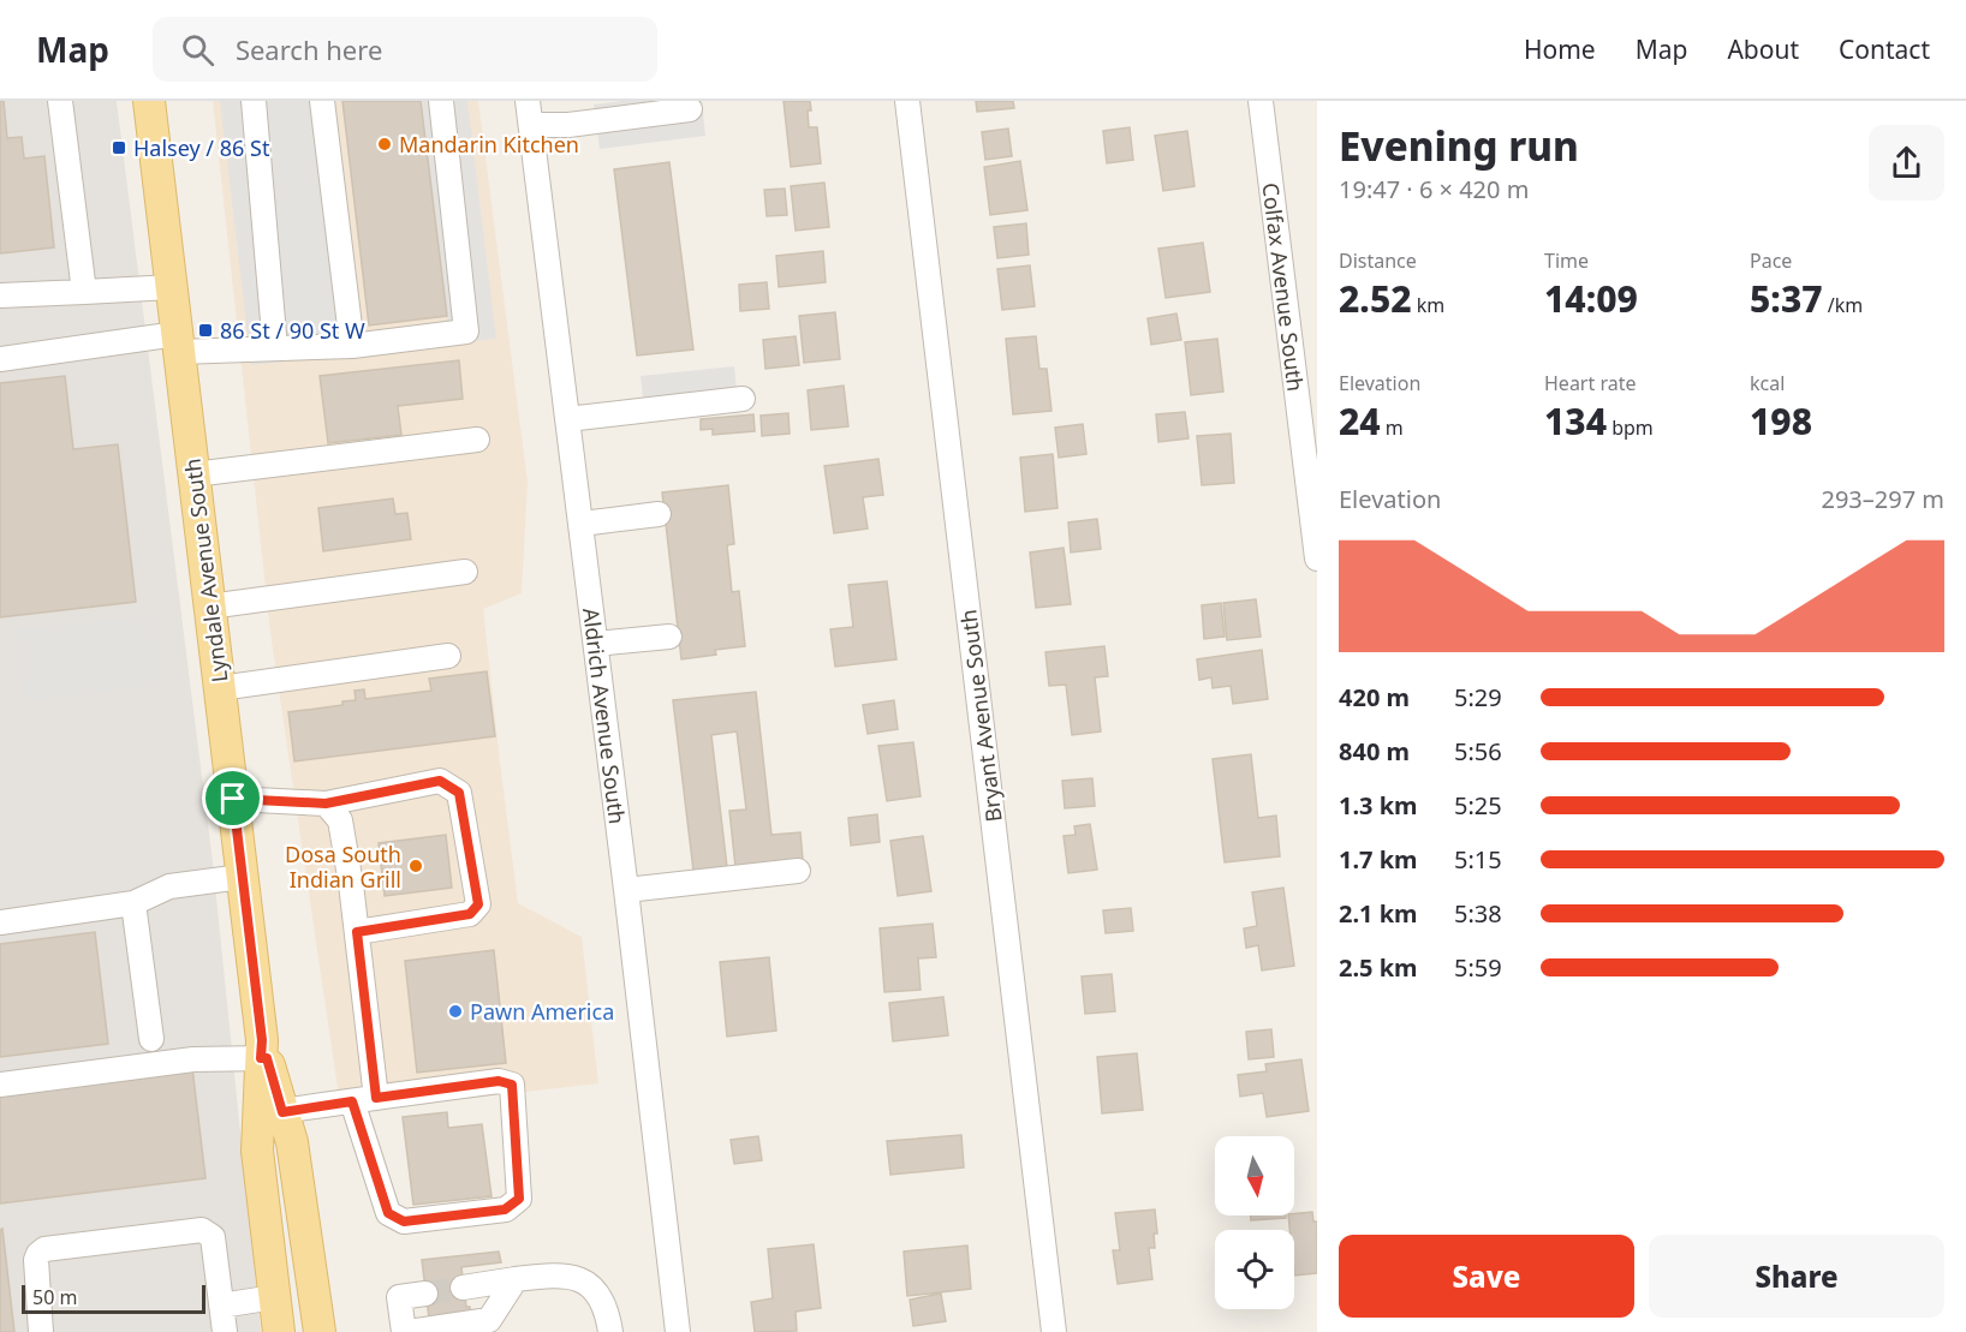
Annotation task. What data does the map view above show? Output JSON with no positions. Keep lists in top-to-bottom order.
{
  "streets": {
    "main road": ["Lyndale Avenue South"],
    "street": ["Colfax Avenue South", "Aldrich Avenue South", "Bryant Avenue South"]
  },
  "places": {
    "other": ["Mandarin Kitchen", "Dosa South Indian Grill", "Pawn America"],
    "transit": ["Halsey / 86 St", "86 St / 90 St W"]
  },
  "scale_bar": "50 m",
  "north": "bottom",
  "page": {
    "header": "Map",
    "search": "Search here",
    "nav": [
      "Home",
      "Map",
      "About",
      "Contact"
    ],
    "heading": ["Evening run", "19:47 · 6 × 420 m"],
    "stats": [
      ["Distance", "2.52 km"],
      ["Time", "14:09"],
      ["Pace", "5:37 /km"],
      ["Elevation", "24 m"],
      ["Heart rate", "134 bpm"],
      ["kcal", "198"]
    ],
    "chart": ["Elevation", "293–297 m"],
    "list": [
      {
        "name": "420 m",
        "note": "5:29"
      },
      {
        "name": "840 m",
        "note": "5:56"
      },
      {
        "name": "1.3 km",
        "note": "5:25"
      },
      {
        "name": "1.7 km",
        "note": "5:15"
      },
      {
        "name": "2.1 km",
        "note": "5:38"
      },
      {
        "name": "2.5 km",
        "note": "5:59"
      }
    ],
    "buttons": ["Save", "Share"],
    "scale": "50 m"
  }
}
